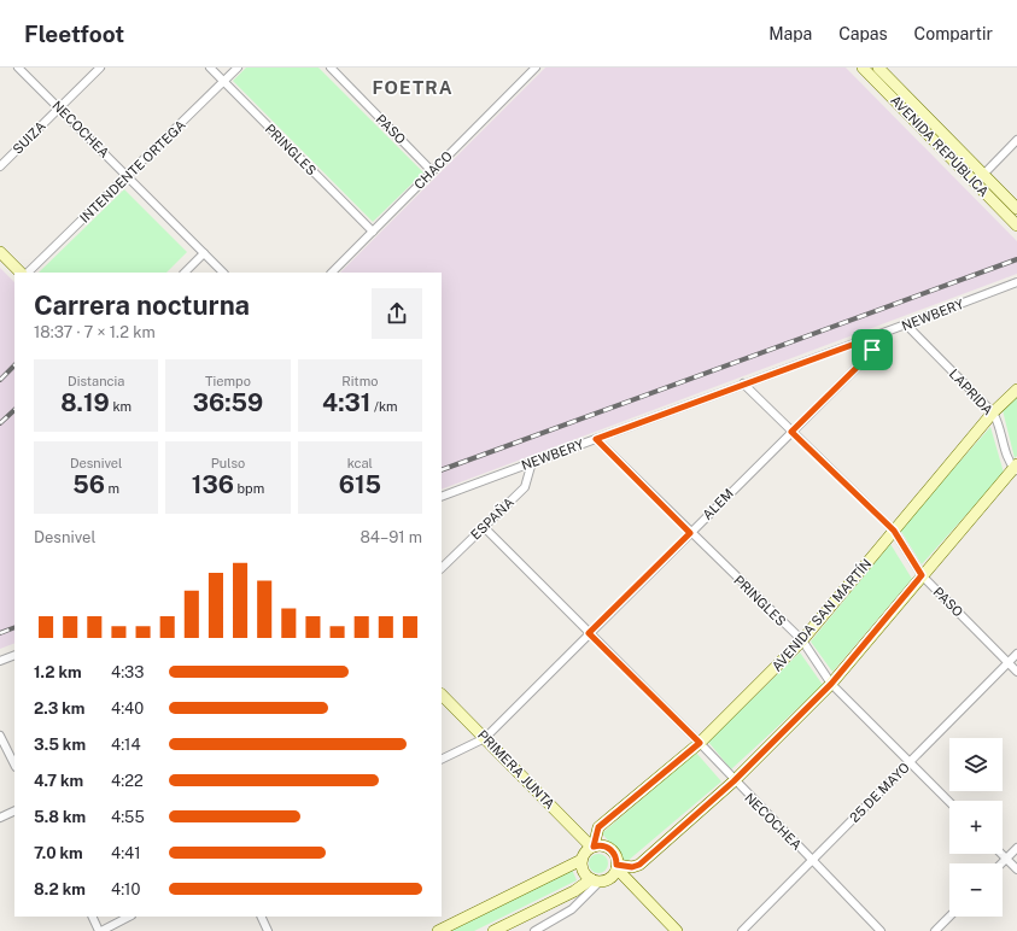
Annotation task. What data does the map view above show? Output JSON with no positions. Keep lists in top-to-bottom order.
{
  "streets": {
    "main road": ["AVENIDA REPÚBLICA", "AVENIDA SAN MARTÍN", "PRIMERA JUNTA"],
    "street": [
      "NECOCHEA",
      "PASO",
      "SUIZA",
      "PRINGLES",
      "CHACO",
      "INTENDENTE ORTEGA",
      "NEWBERY",
      "LAPRIDA",
      "ALEM",
      "ESPAÑA",
      "25 DE MAYO"
    ]
  },
  "crossings": [
    ["NECOCHEA", "SUIZA"],
    ["NECOCHEA", "INTENDENTE ORTEGA"],
    ["NECOCHEA", "ALEM"],
    ["NECOCHEA", "ESPAÑA"],
    ["NECOCHEA", "AVENIDA SAN MARTÍN"],
    ["NECOCHEA", "25 DE MAYO"],
    ["PASO", "CHACO"],
    ["PASO", "NEWBERY"],
    ["PASO", "ALEM"],
    ["PASO", "AVENIDA SAN MARTÍN"],
    ["PASO", "25 DE MAYO"],
    ["PRINGLES", "CHACO"],
    ["PRINGLES", "INTENDENTE ORTEGA"],
    ["PRINGLES", "NEWBERY"],
    ["PRINGLES", "ALEM"],
    ["PRINGLES", "AVENIDA SAN MARTÍN"],
    ["PRINGLES", "25 DE MAYO"],
    ["NEWBERY", "LAPRIDA"],
    ["NEWBERY", "ALEM"],
    ["NEWBERY", "ESPAÑA"],
    ["LAPRIDA", "AVENIDA SAN MARTÍN"],
    ["ALEM", "PRIMERA JUNTA"],
    ["AVENIDA SAN MARTÍN", "PRIMERA JUNTA"]
  ],
  "districts": ["FOETRA"],
  "page": {
    "header": "Fleetfoot",
    "nav": ["Mapa", "Capas", "Compartir"],
    "heading": ["Carrera nocturna", "18:37 · 7 × 1.2 km"],
    "stats": [
      ["Distancia", "8.19 km"],
      ["Tiempo", "36:59"],
      ["Ritmo", "4:31 /km"],
      ["Desnivel", "56 m"],
      ["Pulso", "136 bpm"],
      ["kcal", "615"]
    ],
    "chart": ["Desnivel", "84–91 m"],
    "list": [
      {
        "name": "1.2 km",
        "note": "4:33"
      },
      {
        "name": "2.3 km",
        "note": "4:40"
      },
      {
        "name": "3.5 km",
        "note": "4:14"
      },
      {
        "name": "4.7 km",
        "note": "4:22"
      },
      {
        "name": "5.8 km",
        "note": "4:55"
      },
      {
        "name": "7.0 km",
        "note": "4:41"
      },
      {
        "name": "8.2 km",
        "note": "4:10"
      }
    ],
    "map_buttons": ["+", "−"]
  }
}
